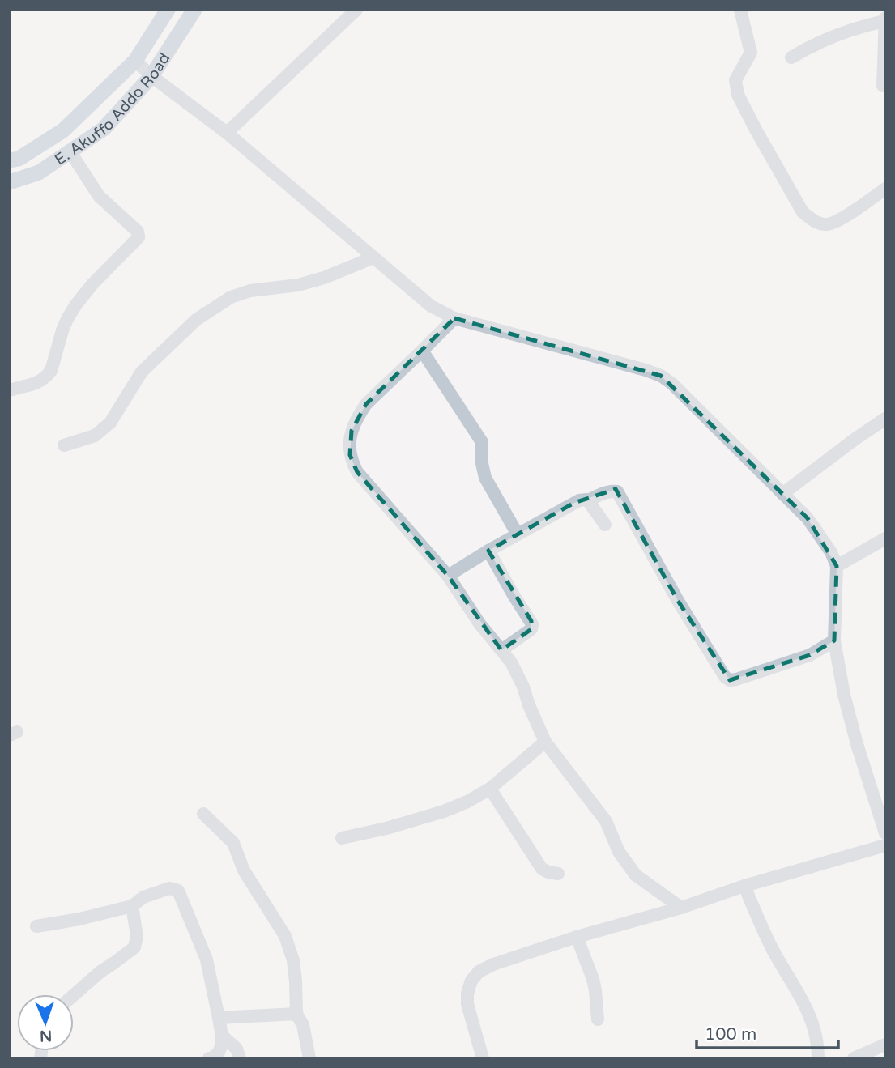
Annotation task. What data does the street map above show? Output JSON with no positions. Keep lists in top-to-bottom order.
{
  "streets": {
    "main road": ["E. Akuffo Addo Road"]
  },
  "scale_bar": "100 m",
  "north": "bottom"
}
